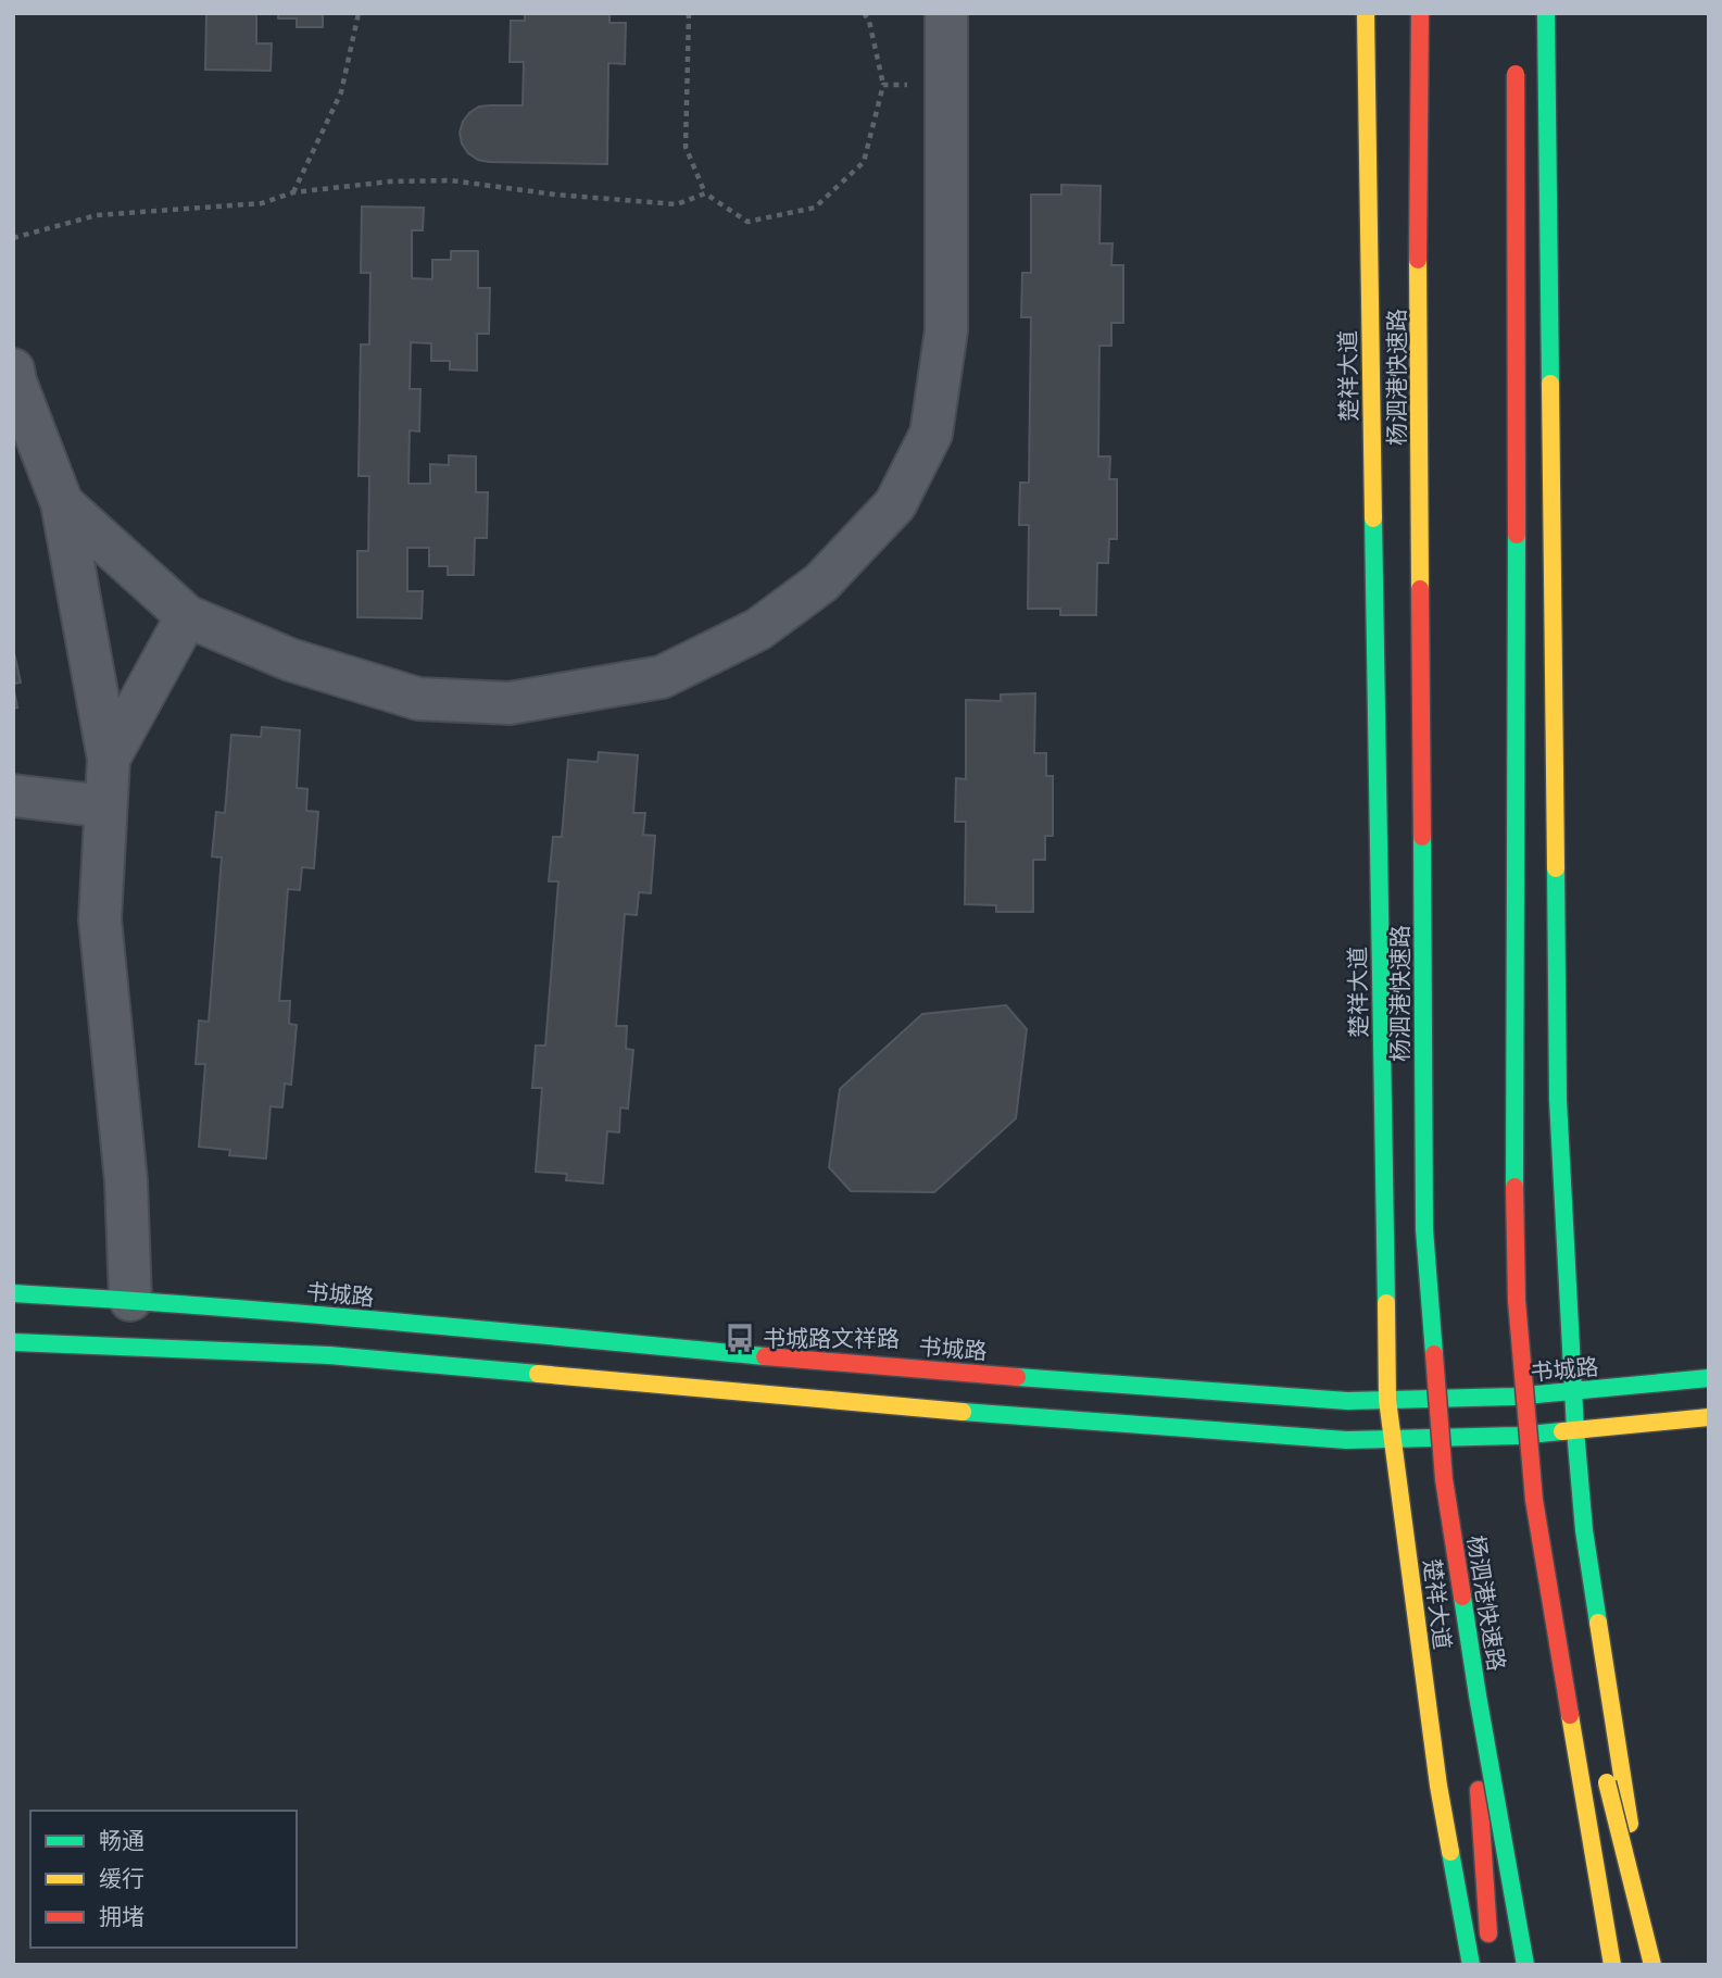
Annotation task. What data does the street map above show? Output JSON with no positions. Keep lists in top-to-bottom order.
{
  "streets": {
    "main road": ["楚祥大道", "杨泗港快速路", "书城路"]
  },
  "crossings": [
    ["楚祥大道", "书城路"]
  ],
  "places": {
    "bus stop": ["书城路文祥路"]
  },
  "legend": ["畅通", "缓行", "拥堵"]
}
